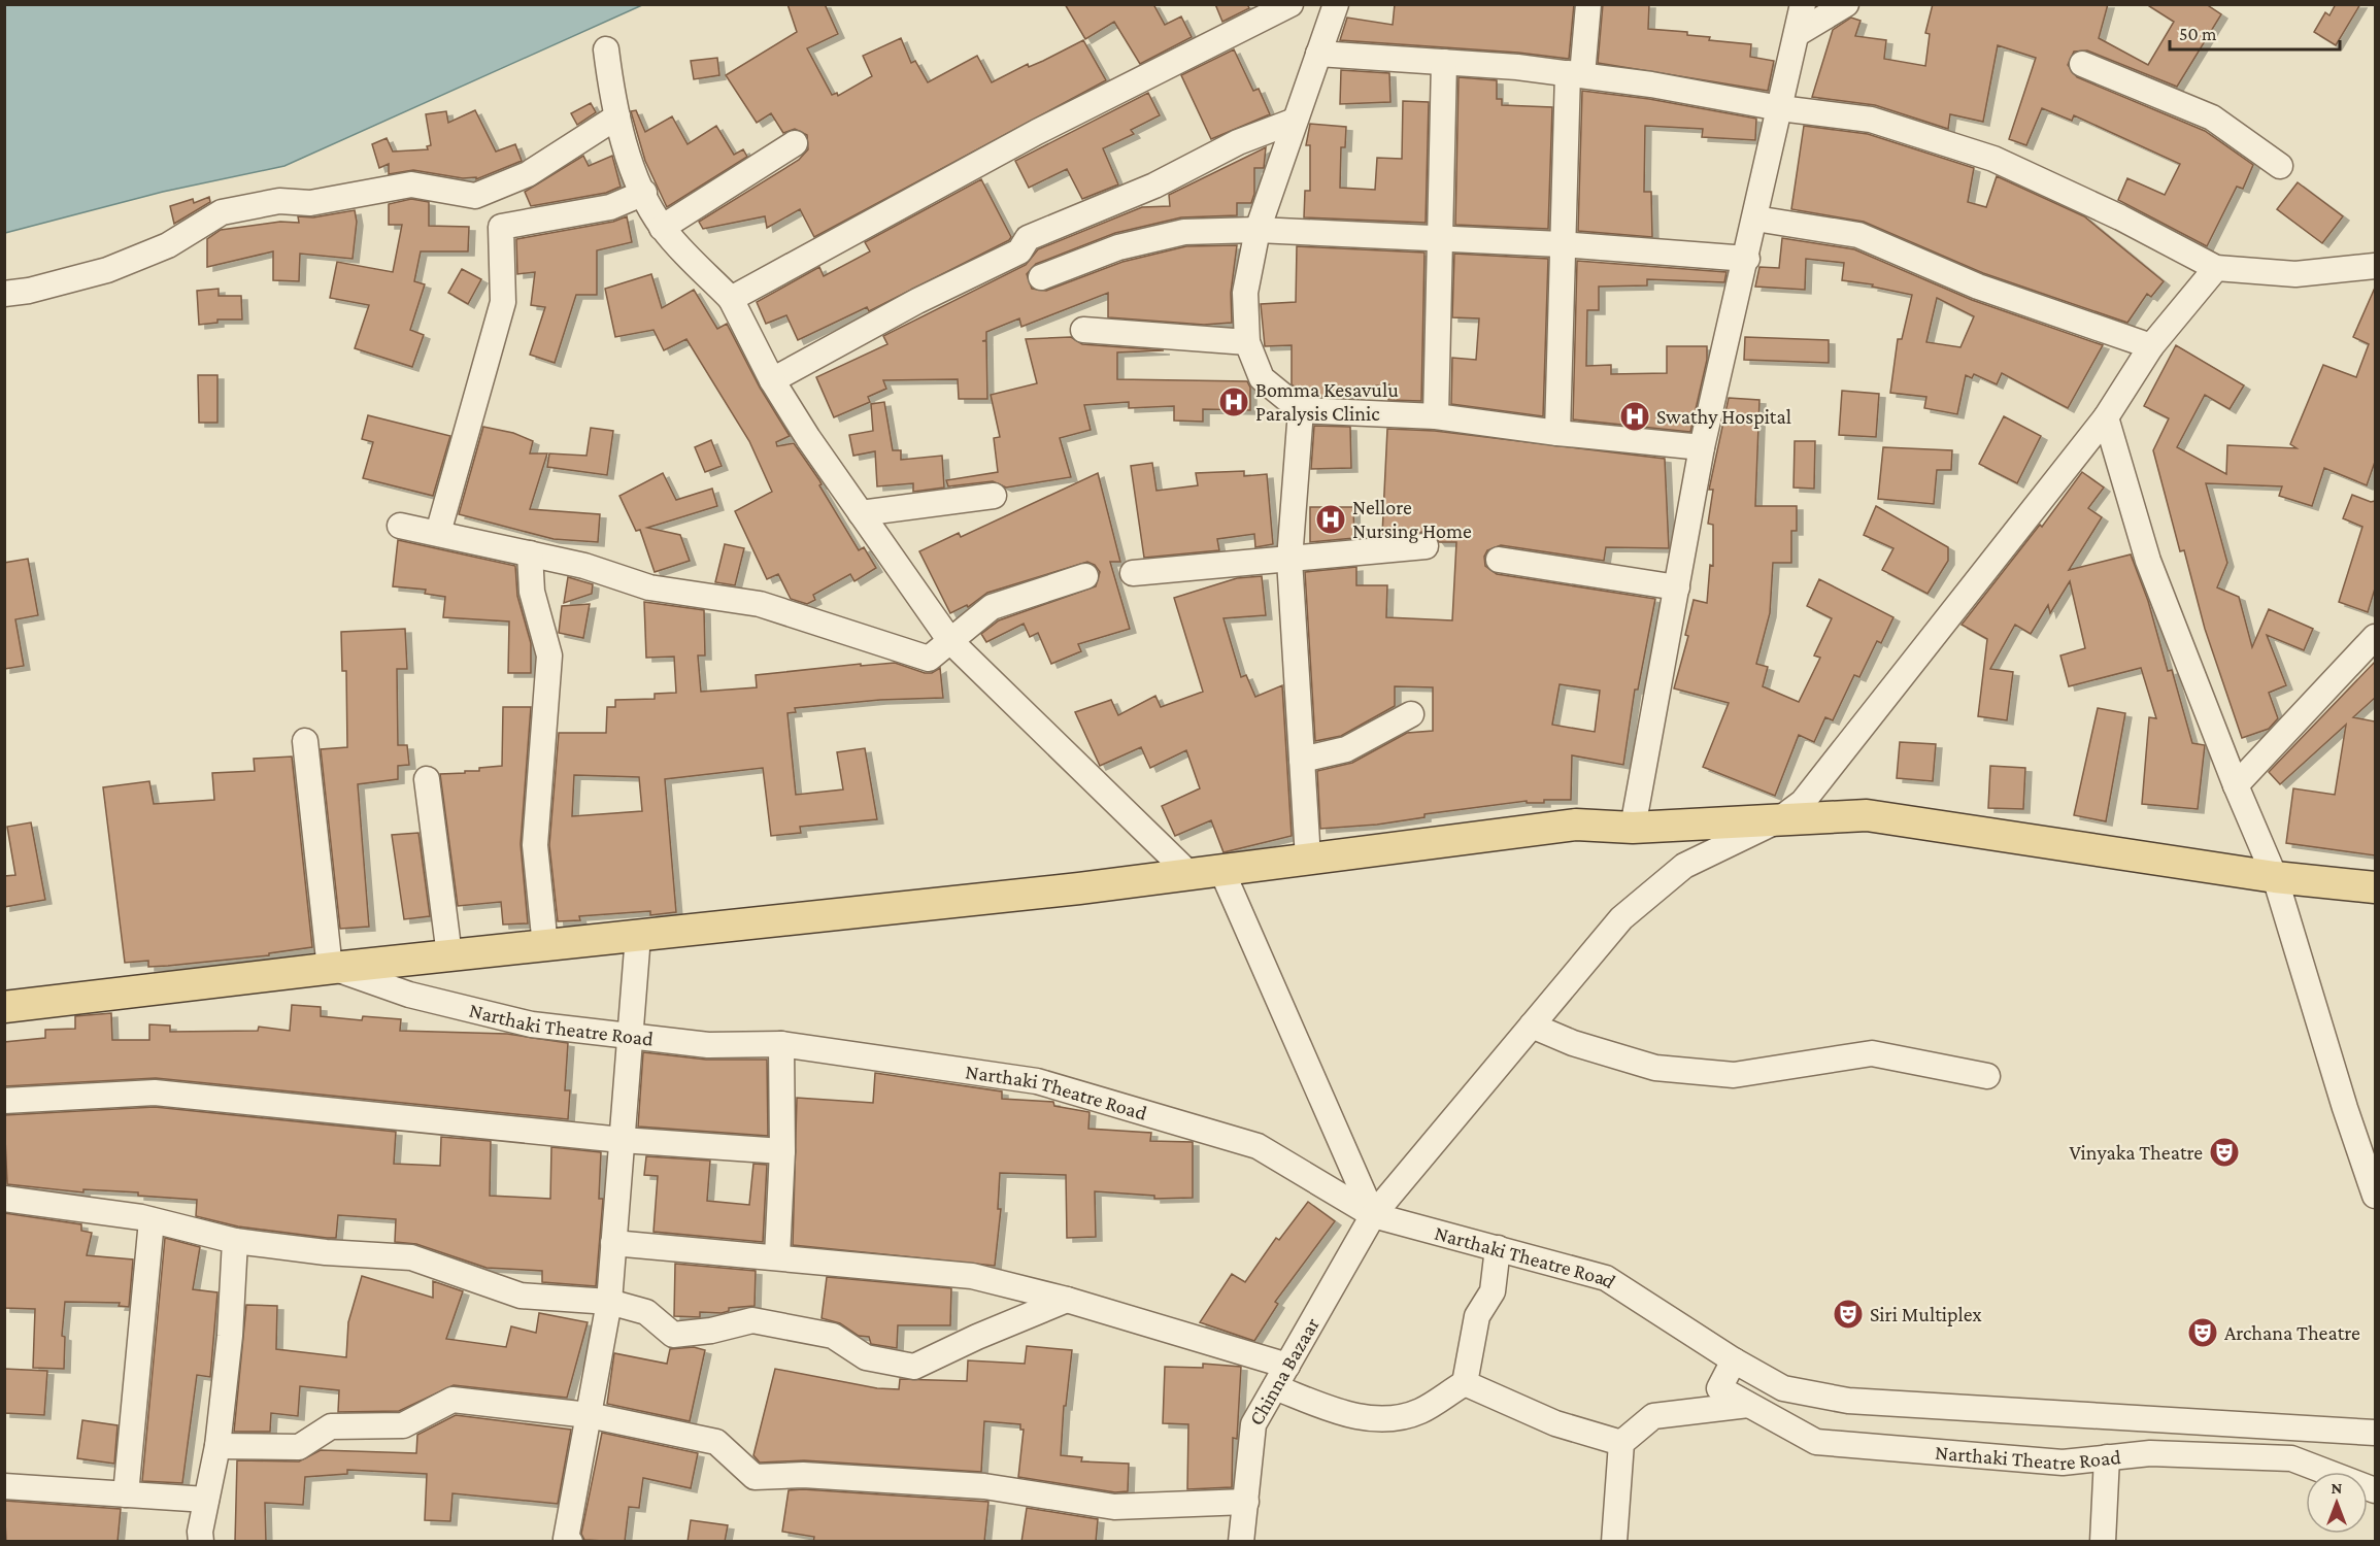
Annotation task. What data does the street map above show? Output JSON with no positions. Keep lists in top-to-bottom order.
{
  "streets": {
    "street": ["Narthaki Theatre Road", "Chinna Bazaar"]
  },
  "crossings": [
    ["Narthaki Theatre Road", "Chinna Bazaar"]
  ],
  "places": {
    "hospital": ["Bomma Kesavulu Paralysis Clinic", "Swathy Hospital", "Nellore Nursing Home"],
    "theatre": ["Vinyaka Theatre", "Siri Multiplex", "Archana Theatre"]
  },
  "scale_bar": "50 m",
  "north": "top"
}
